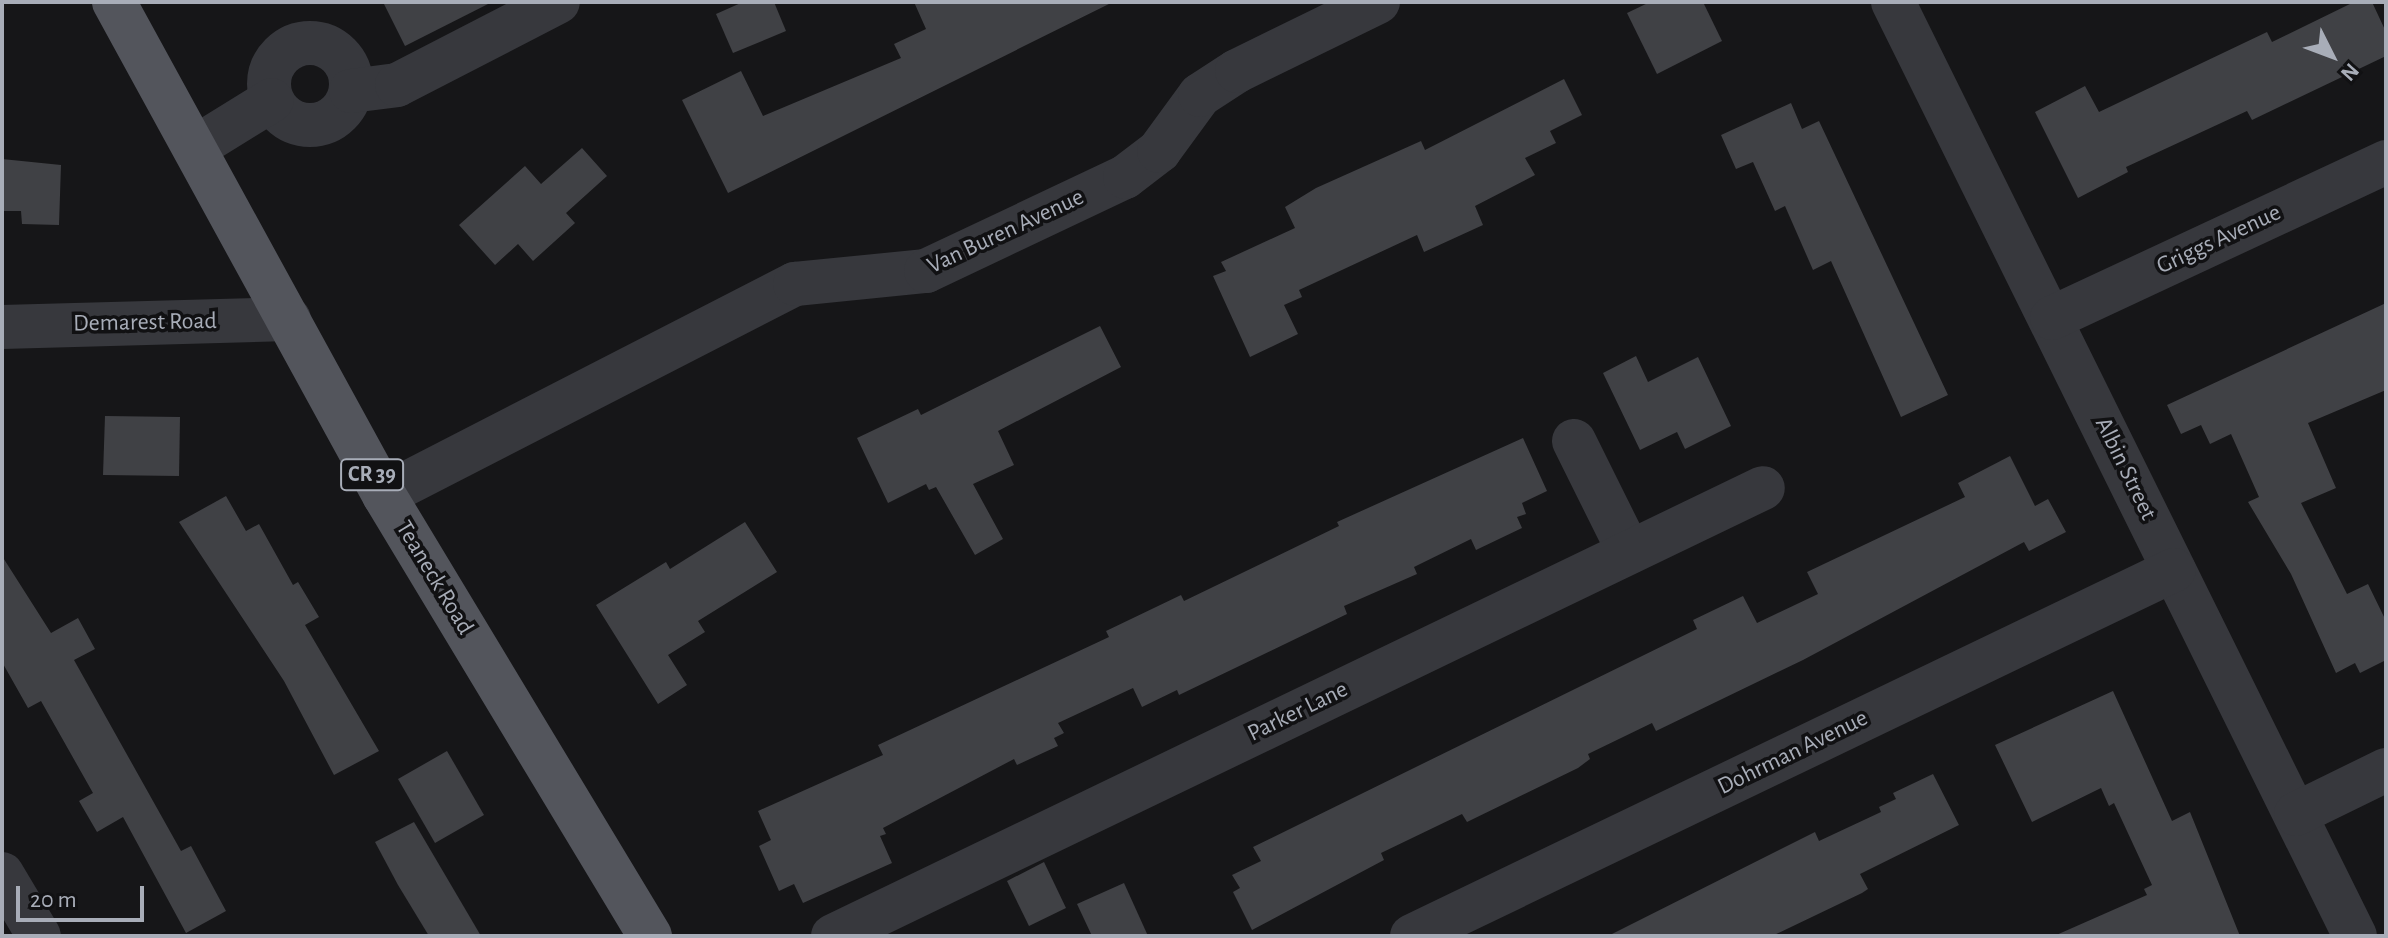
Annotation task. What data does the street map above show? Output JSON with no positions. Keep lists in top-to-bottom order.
{
  "streets": {
    "main road": ["CR 39", "Teaneck Road"],
    "street": [
      "Van Buren Avenue",
      "Griggs Avenue",
      "Demarest Road",
      "Albin Street",
      "Parker Lane",
      "Dohrman Avenue"
    ]
  },
  "crossings": [
    ["Van Buren Avenue", "Teaneck Road"],
    ["Griggs Avenue", "Albin Street"],
    ["Demarest Road", "Teaneck Road"],
    ["Albin Street", "Dohrman Avenue"]
  ],
  "scale_bar": "20 m",
  "north": "bottom right"
}
